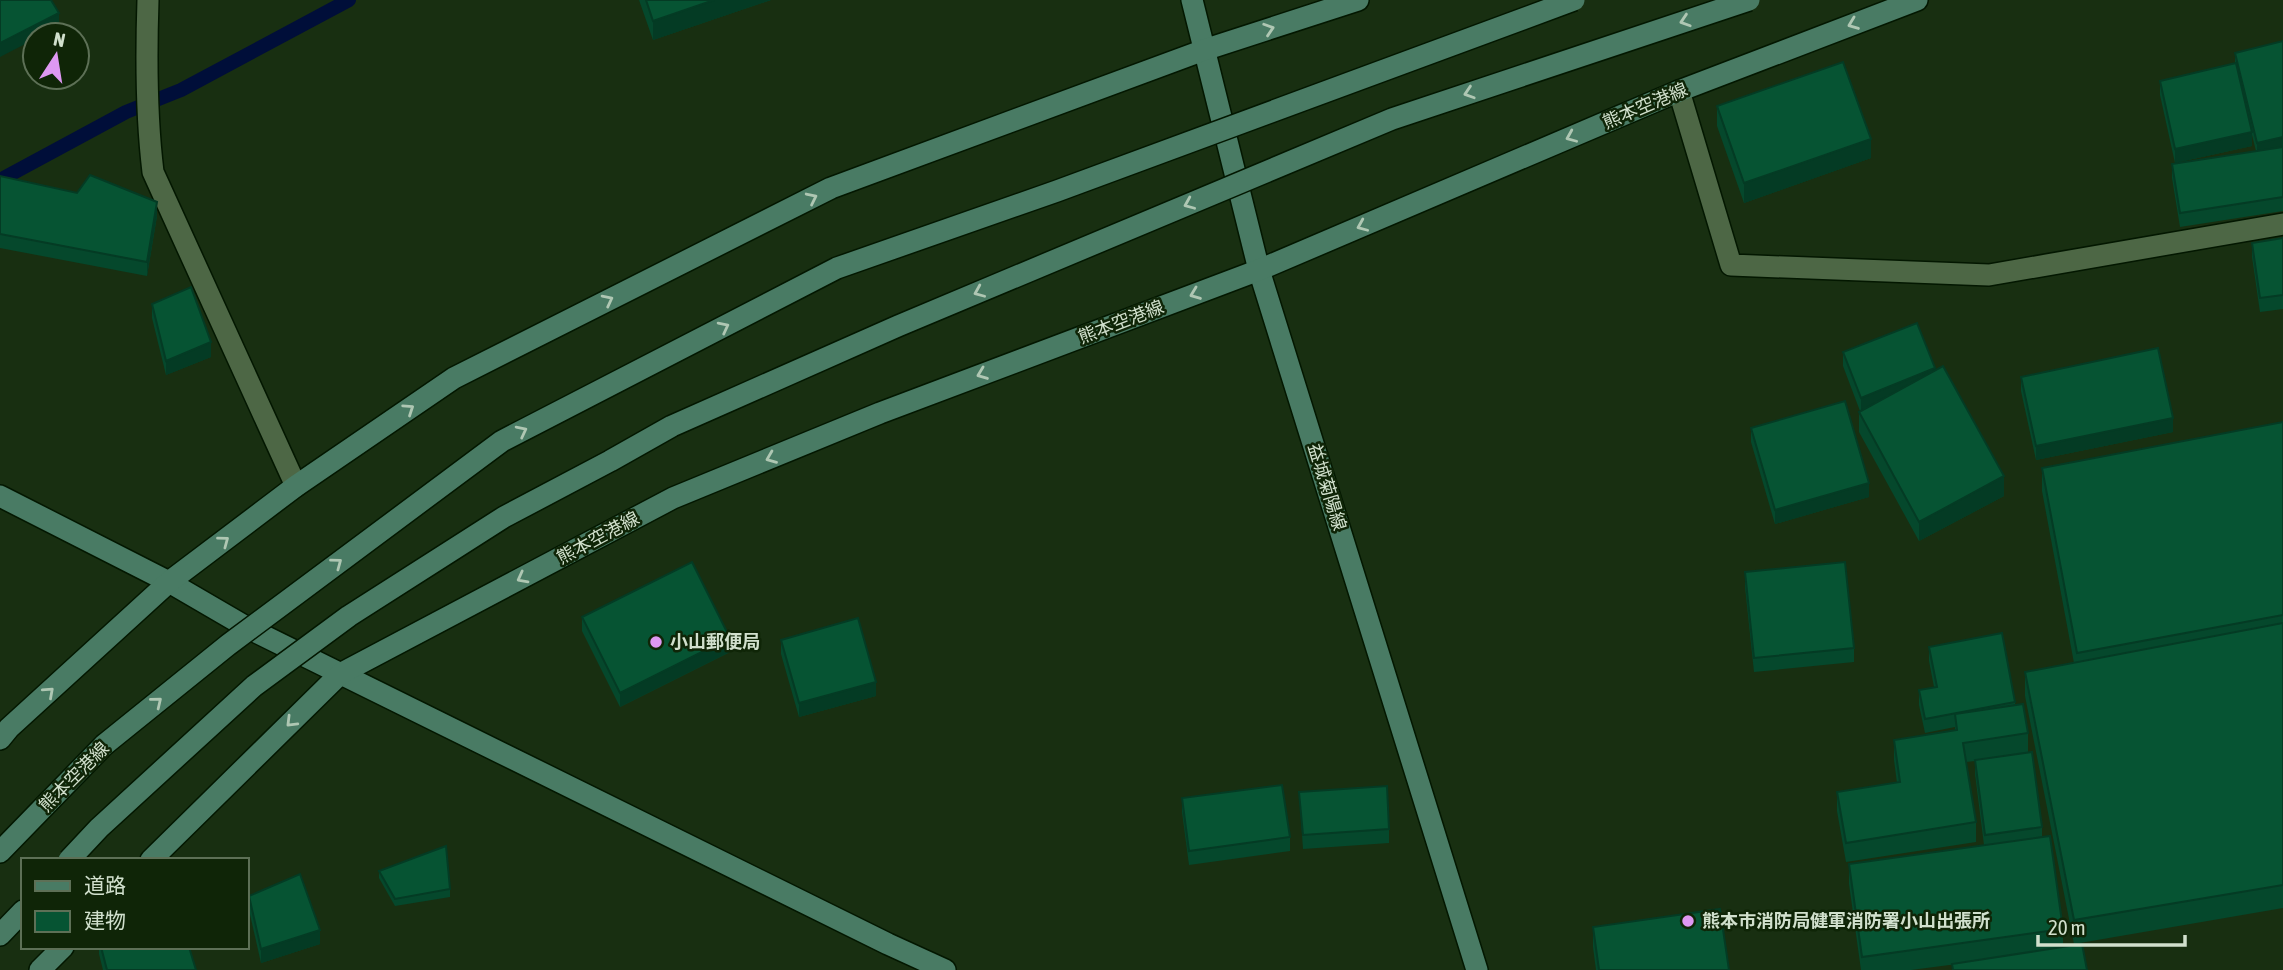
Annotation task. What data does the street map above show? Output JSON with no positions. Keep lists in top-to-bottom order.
{
  "streets": {
    "main road": ["熊本空港線", "益城菊陽線"]
  },
  "crossings": [
    ["熊本空港線", "益城菊陽線"]
  ],
  "places": ["小山郵便局", "熊本市消防局健軍消防署小山出張所"],
  "legend": ["道路", "建物"],
  "scale_bar": "20 m",
  "north": "top"
}
